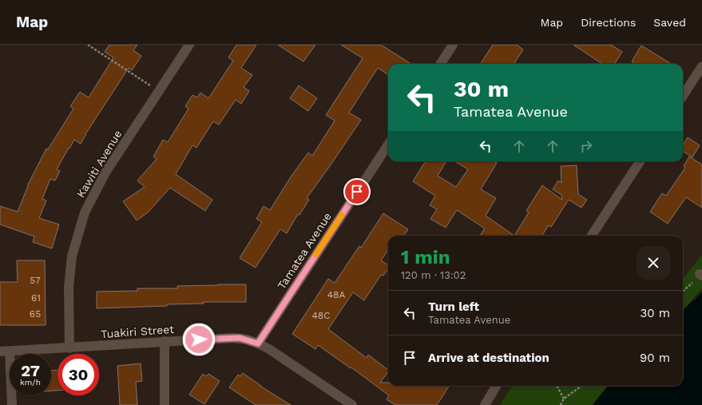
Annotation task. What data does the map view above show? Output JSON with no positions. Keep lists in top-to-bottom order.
{
  "streets": {
    "street": ["Kawiti Avenue", "Tamatea Avenue", "Tuakiri Street"]
  },
  "crossings": [
    ["Kawiti Avenue", "Tuakiri Street"],
    ["Tamatea Avenue", "Tuakiri Street"]
  ],
  "house_numbers": [
    "57",
    "48A",
    "61",
    "65",
    "48C"
  ],
  "page": {
    "header": "Map",
    "nav": ["Map", "Directions", "Saved"],
    "turn": ["30 m", "Tamatea Avenue"],
    "heading": ["1 min", "120 m · 13:02"],
    "list": [
      {
        "name": "Turn left",
        "note": "Tamatea Avenue",
        "value": "30 m"
      },
      {
        "name": "Arrive at destination",
        "value": "90 m"
      }
    ],
    "speed": "27 km/h",
    "limit": "30"
  }
}
